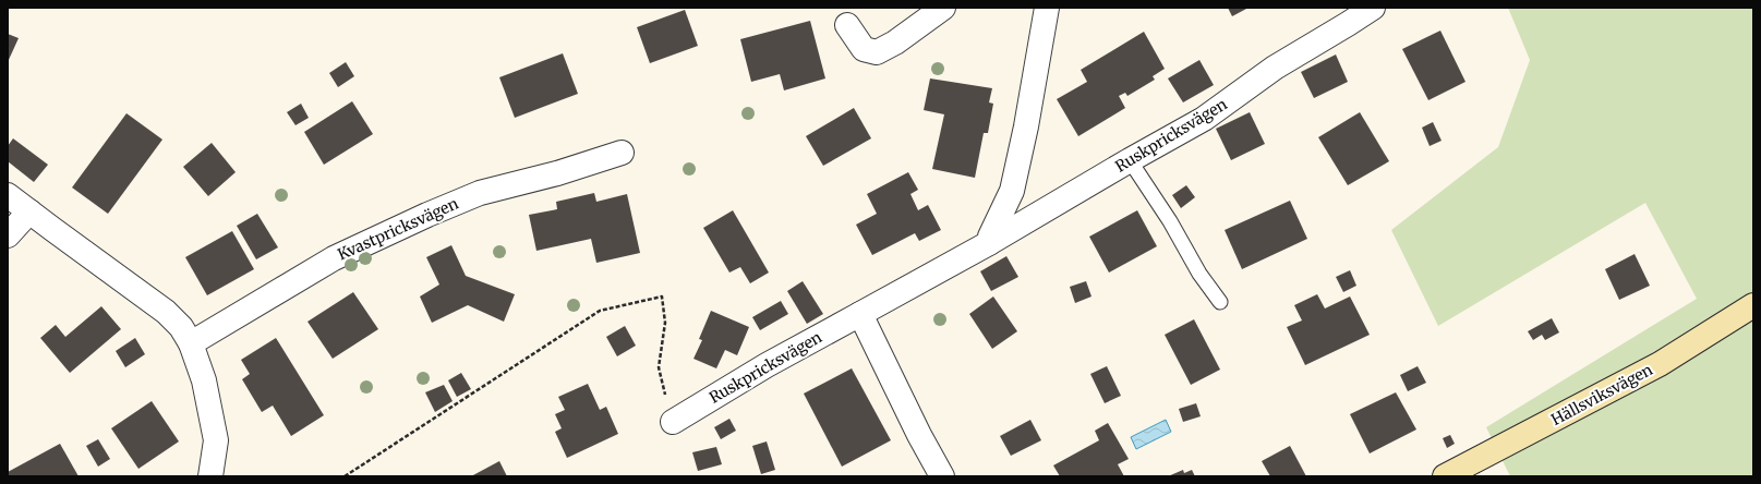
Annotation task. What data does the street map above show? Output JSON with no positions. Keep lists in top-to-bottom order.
{
  "streets": {
    "street": ["Ruskpricksvägen", "Kvastpricksvägen", "Hällsviksvägen"]
  }
}
